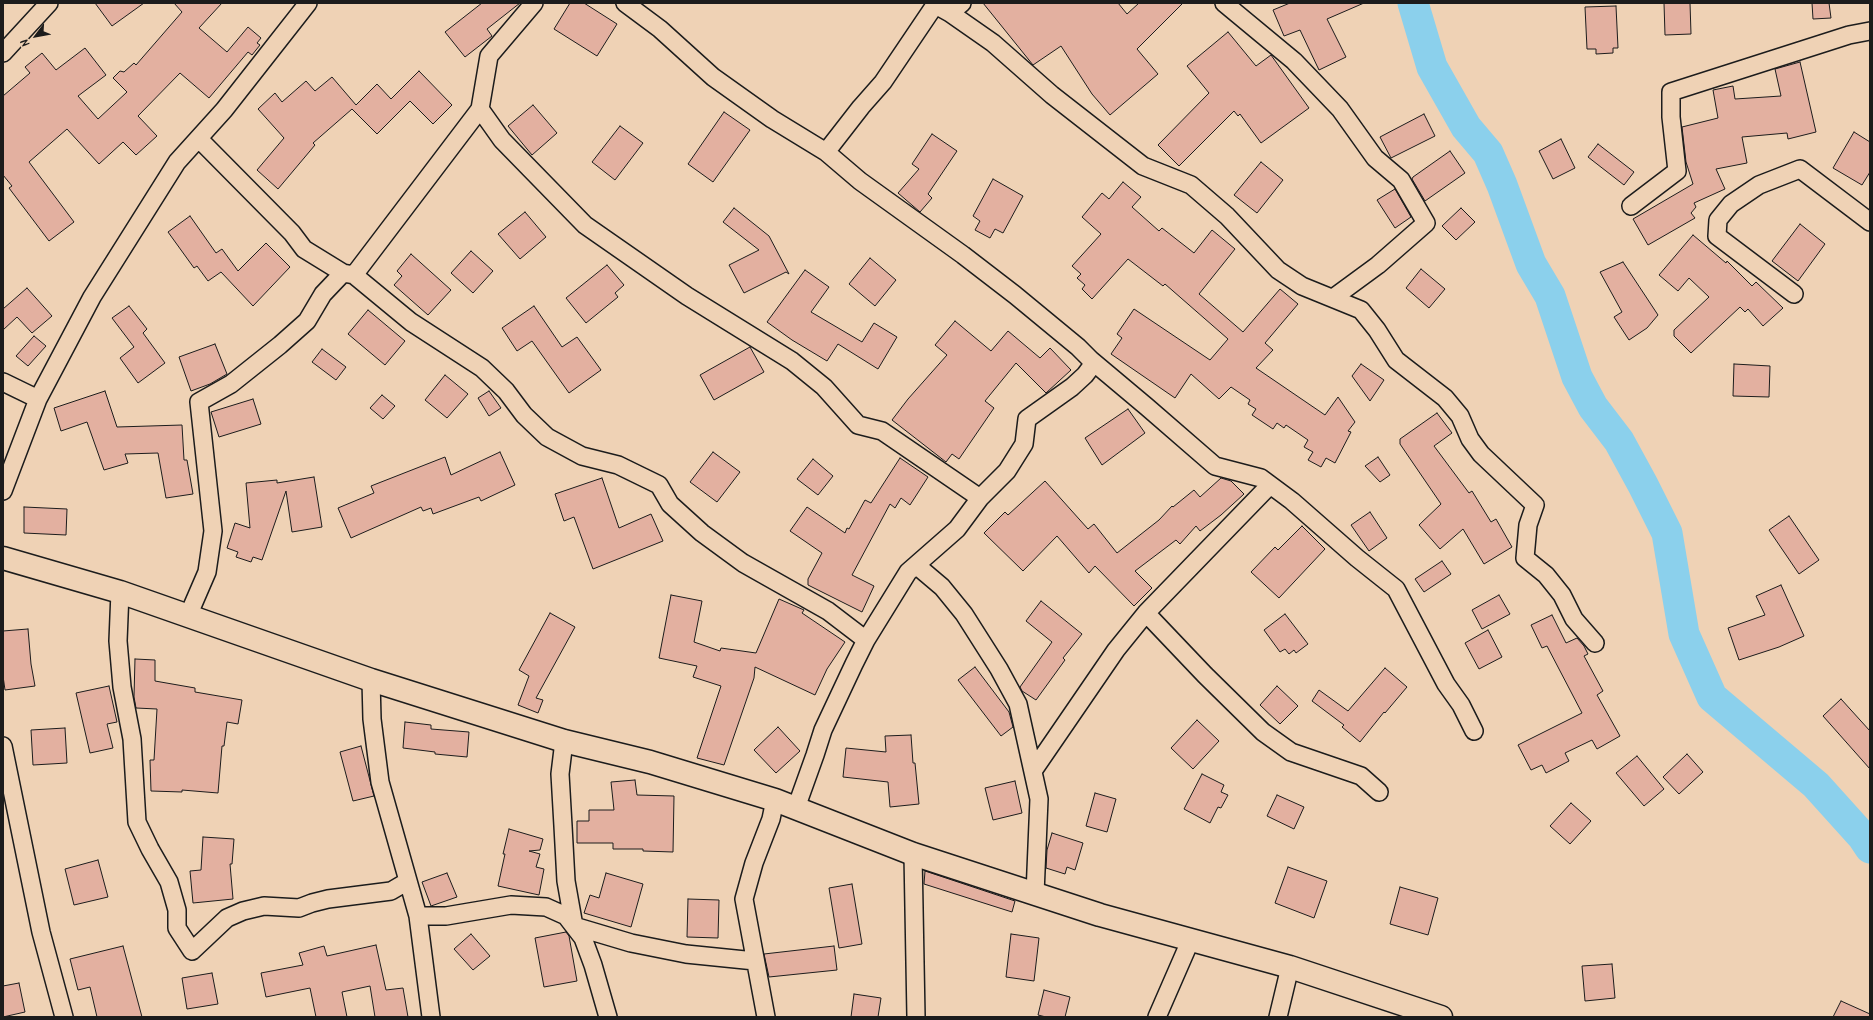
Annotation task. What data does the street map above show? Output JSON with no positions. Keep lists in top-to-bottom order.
{
  "north": "bottom left"
}
